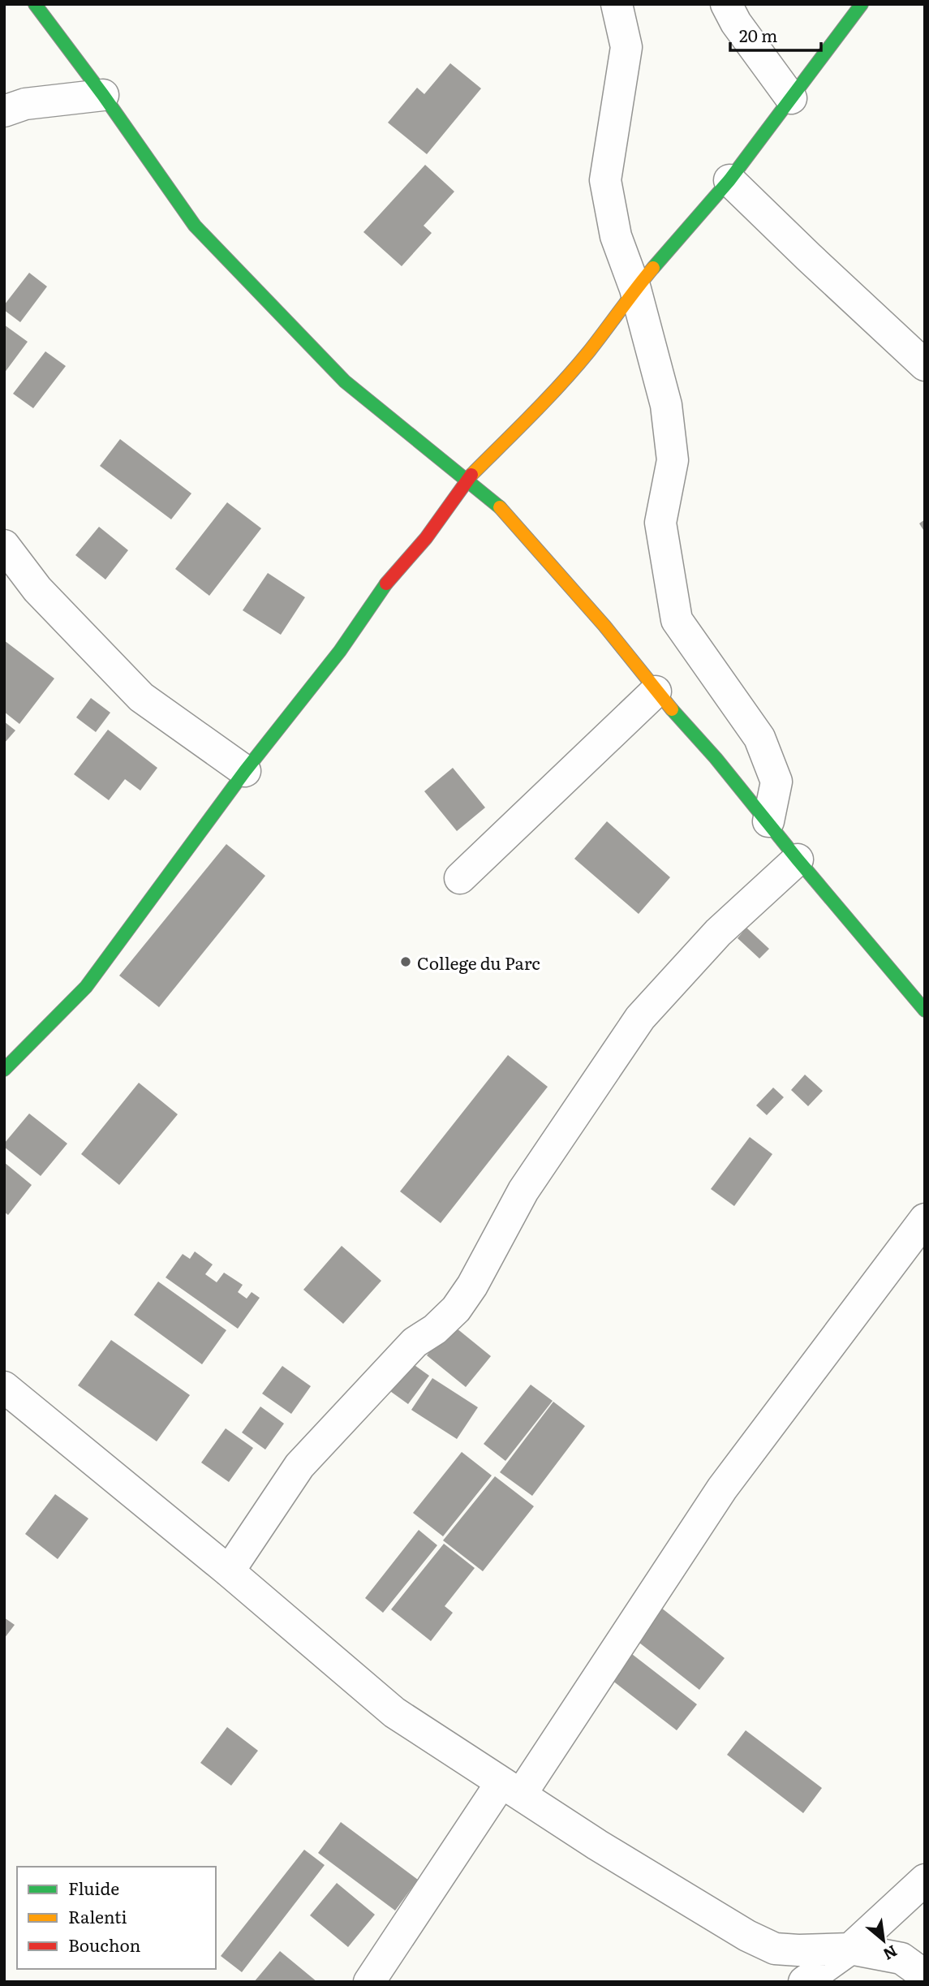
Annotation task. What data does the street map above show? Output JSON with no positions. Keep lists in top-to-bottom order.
{
  "places": ["College du Parc"],
  "legend": ["Fluide", "Ralenti", "Bouchon"],
  "scale_bar": "20 m",
  "north": "bottom right"
}
